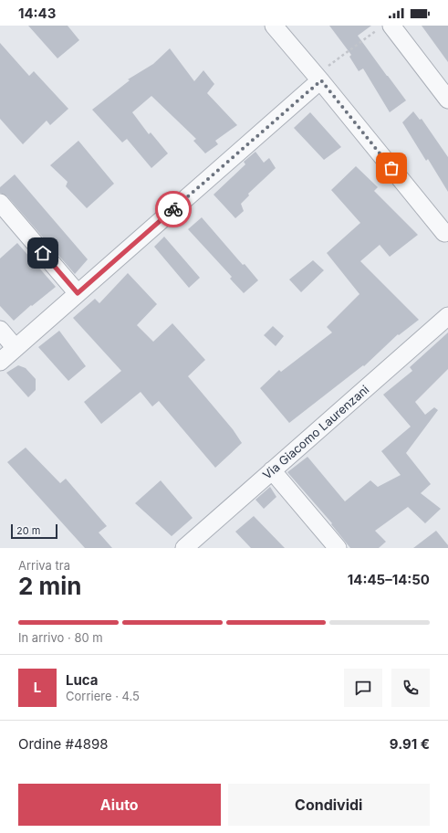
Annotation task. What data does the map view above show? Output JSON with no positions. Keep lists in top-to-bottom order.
{
  "streets": {
    "street": ["Via Giacomo Laurenzani"]
  },
  "scale_bar": "20 m",
  "page": {
    "status": "14:43",
    "scale": "20 m",
    "heading": ["2 min", "Arriva tra", "14:45–14:50"],
    "panel": [
      "Luca",
      "Corriere · 4.5",
      "Ordine #4898",
      "9.91 €"
    ],
    "bar": "In arrivo · 80 m",
    "round": "L",
    "buttons": ["Aiuto", "Condividi"]
  }
}
